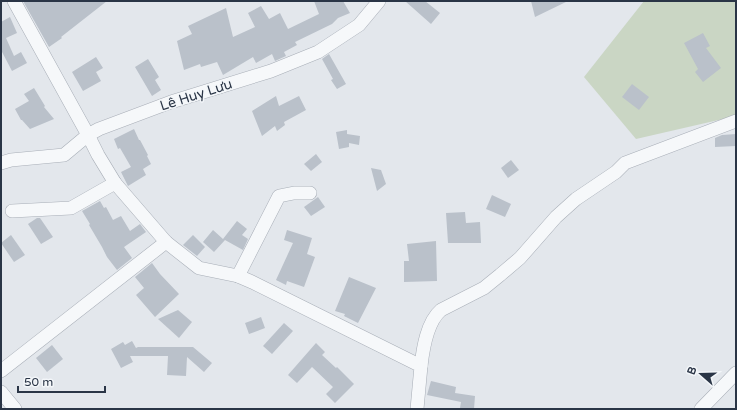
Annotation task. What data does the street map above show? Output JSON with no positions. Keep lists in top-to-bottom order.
{
  "streets": {
    "street": ["Lê Huy Lưu"]
  },
  "scale_bar": "50 m",
  "north": "left"
}
